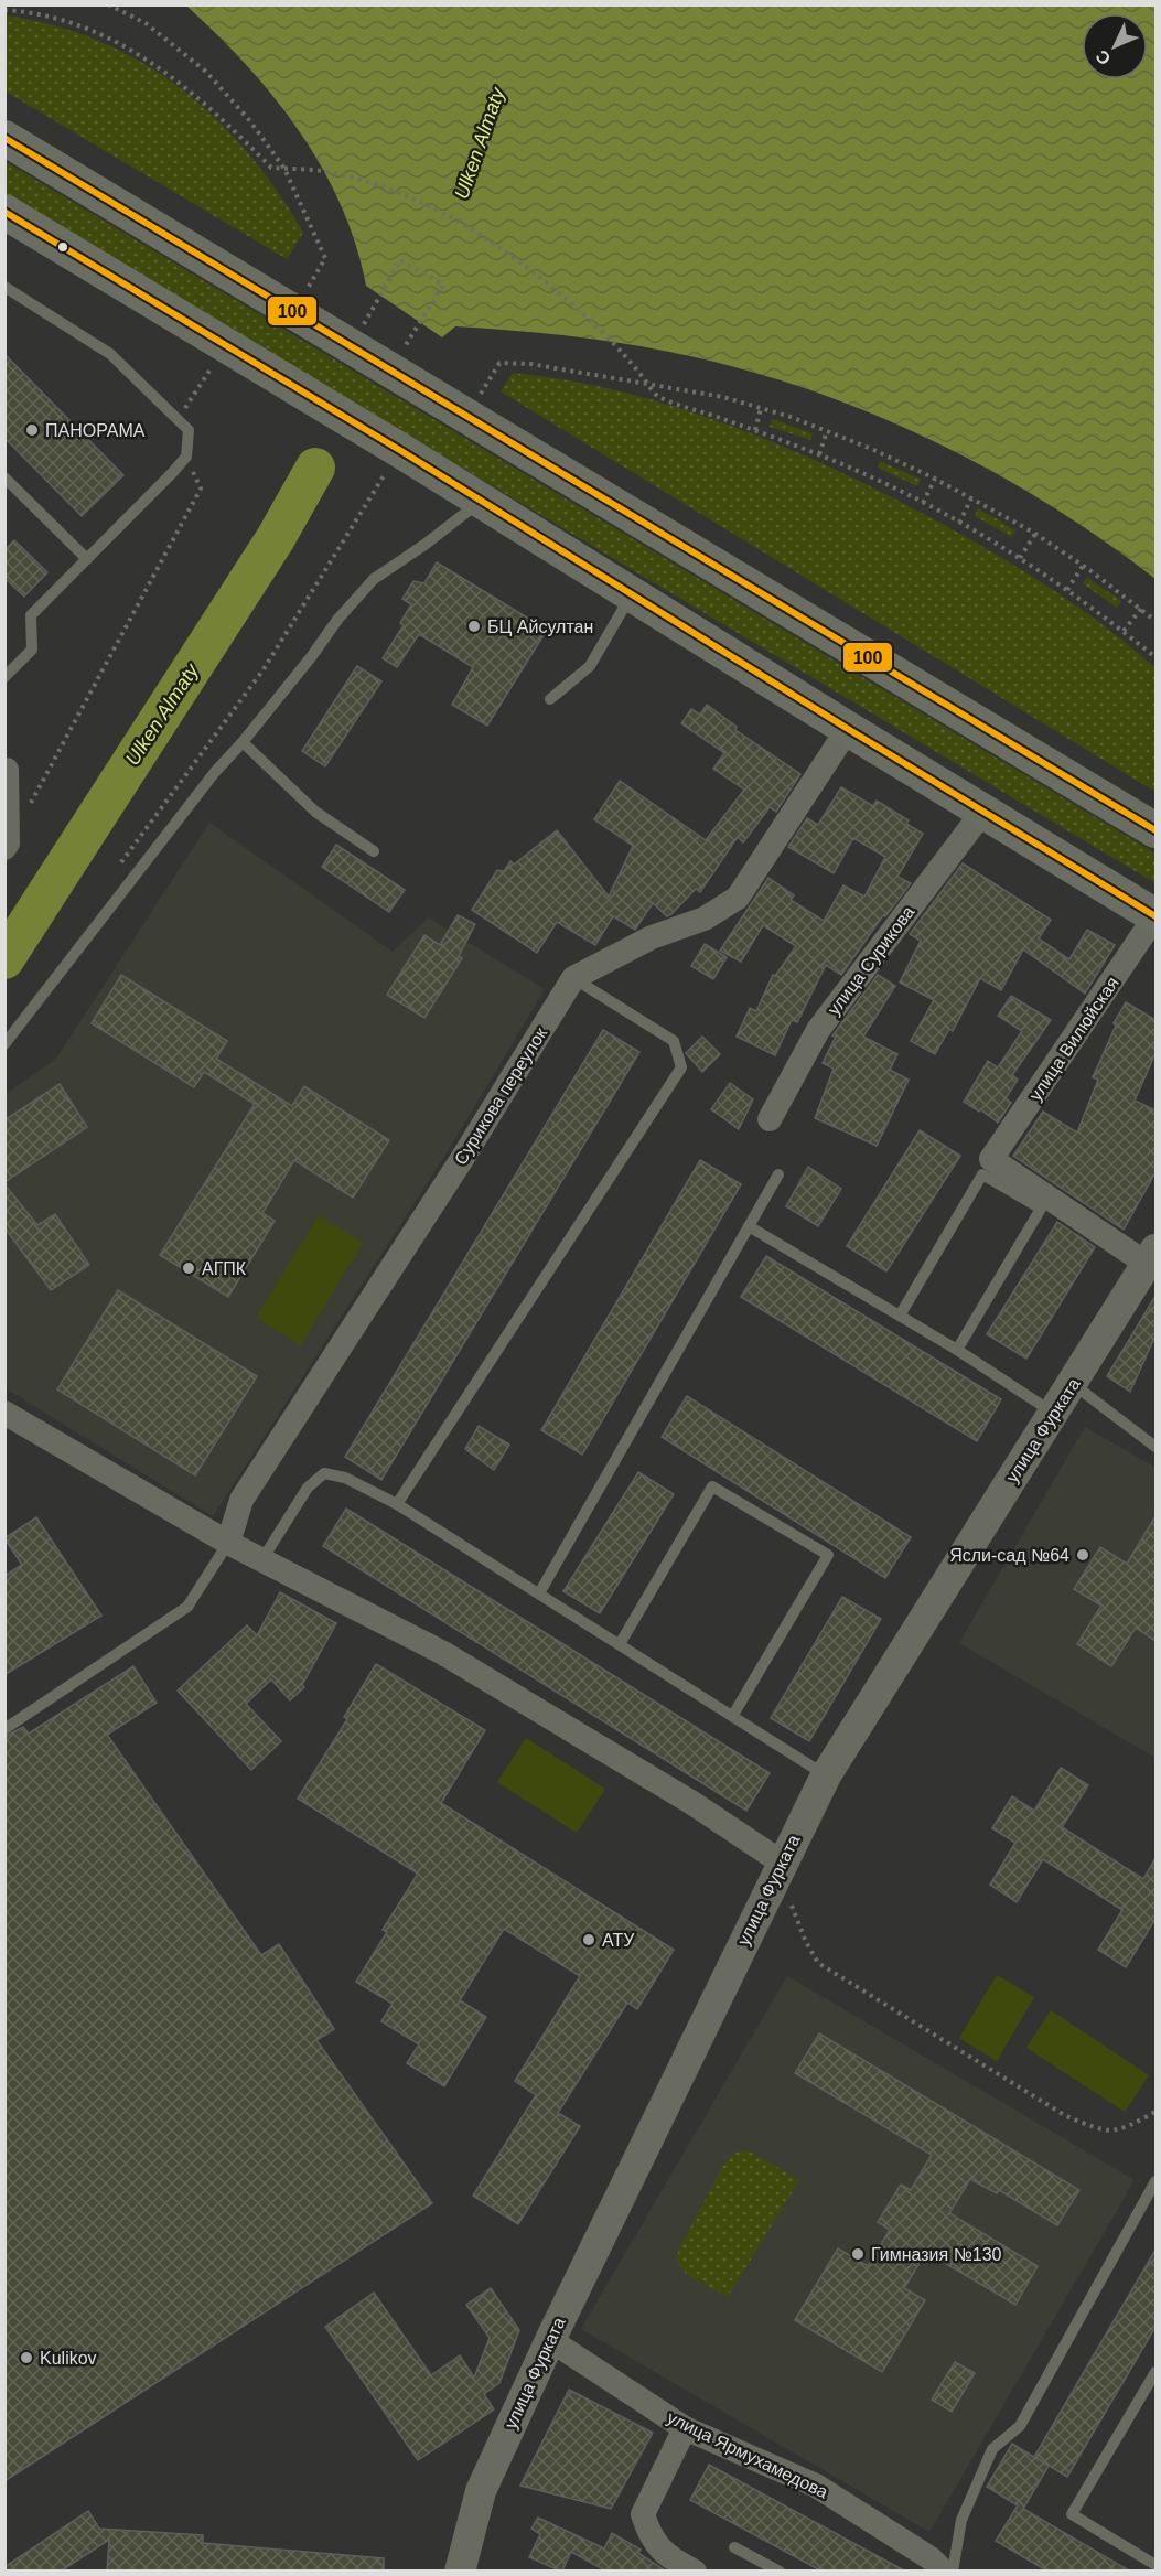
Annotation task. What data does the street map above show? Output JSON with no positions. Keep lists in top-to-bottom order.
{
  "streets": {
    "street": [
      "улица Сурикова",
      "улица Вилюйская",
      "Сурикова переулок",
      "улица Фурката",
      "улица Ярмухамедова"
    ]
  },
  "crossings": [
    ["улица Вилюйская", "улица Фурката"],
    ["улица Фурката", "улица Ярмухамедова"]
  ],
  "water": ["Ulken Almaty"],
  "places": [
    "ПАНОРАМА",
    "БЦ Айсултан",
    "АГПК",
    "Ясли-сад №64",
    "АТУ",
    "Гимназия №130",
    "Kulikov"
  ],
  "lines": ["transit line 100"],
  "north": "bottom left"
}
